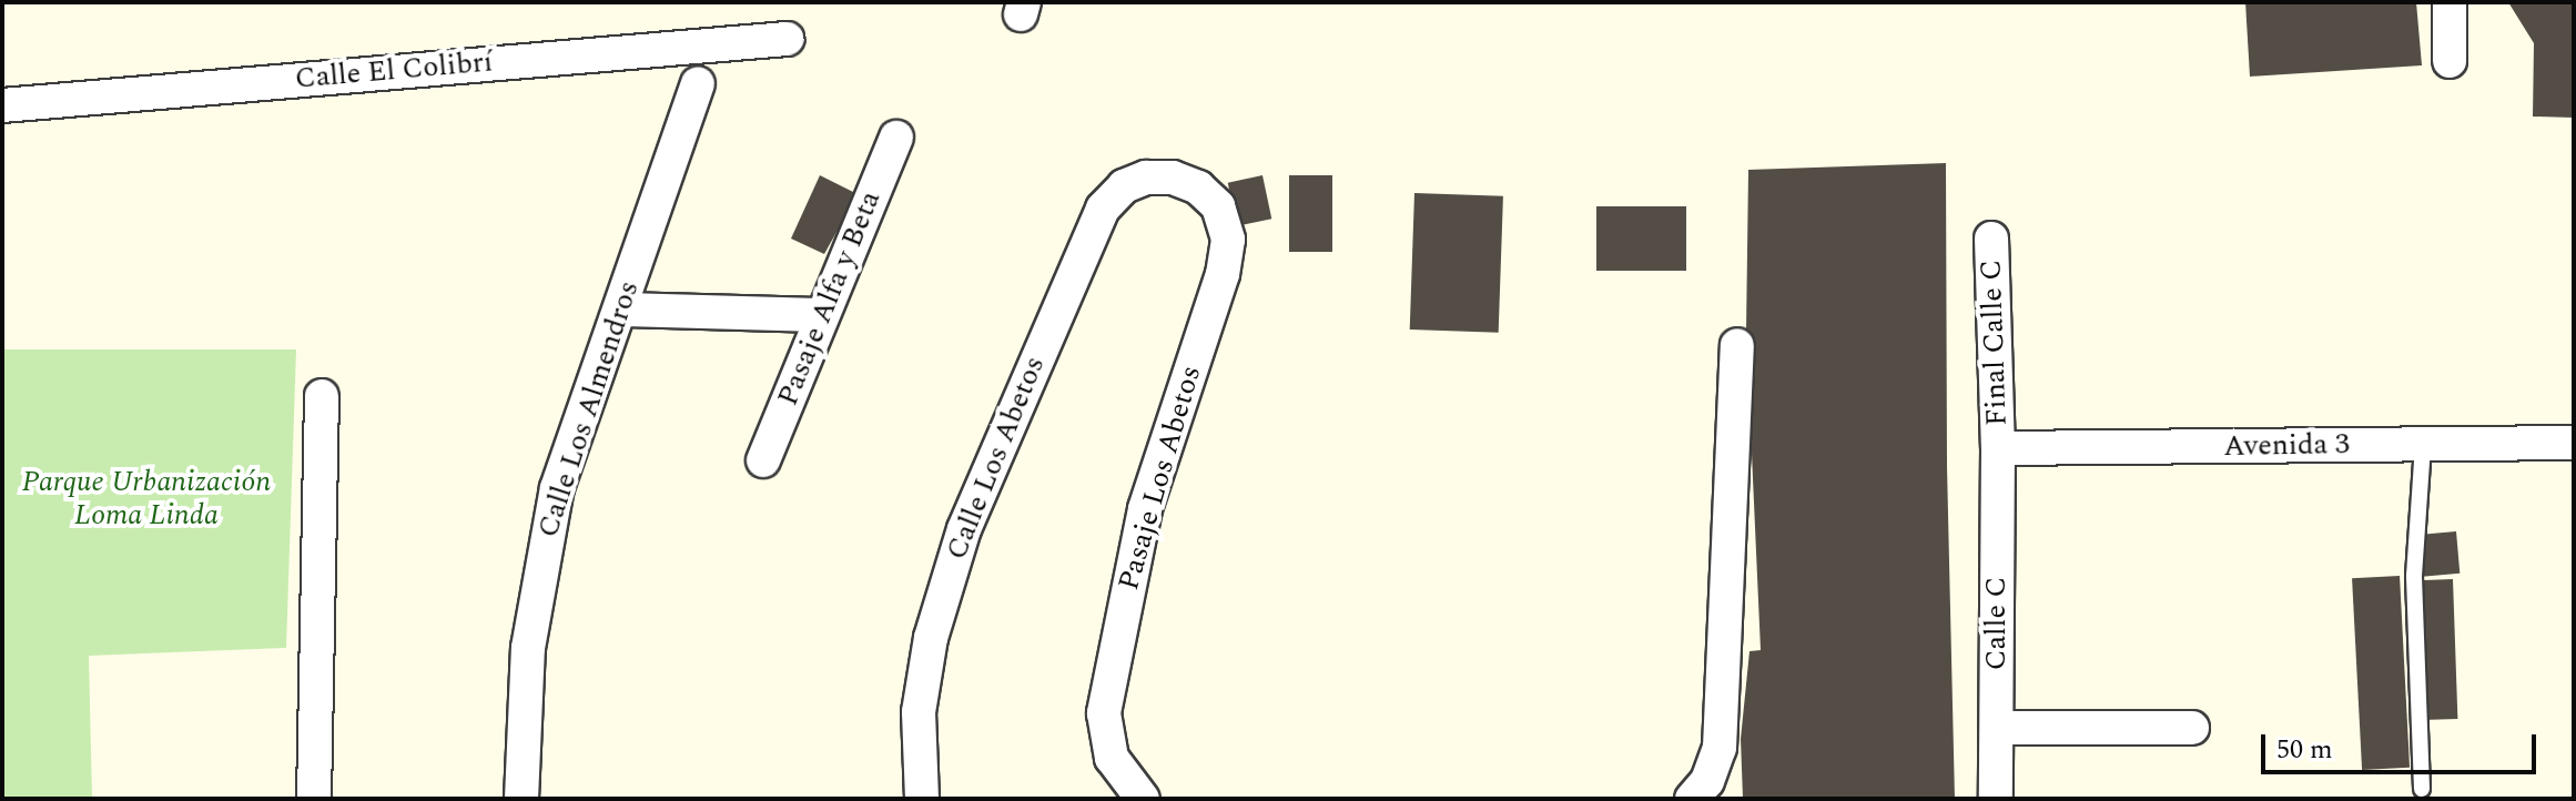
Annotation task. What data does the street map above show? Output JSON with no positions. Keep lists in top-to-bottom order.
{
  "streets": {
    "street": [
      "Calle El Colibrí",
      "Pasaje Alfa y Beta",
      "Final Calle C",
      "Calle Los Almendros",
      "Avenida 3",
      "Calle Los Abetos",
      "Pasaje Los Abetos",
      "Calle C"
    ]
  },
  "crossings": [
    ["Final Calle C", "Avenida 3"],
    ["Final Calle C", "Calle C"],
    ["Avenida 3", "Calle C"],
    ["Calle Los Abetos", "Pasaje Los Abetos"]
  ],
  "parks": ["Parque Urbanización Loma Linda"],
  "scale_bar": "50 m"
}
